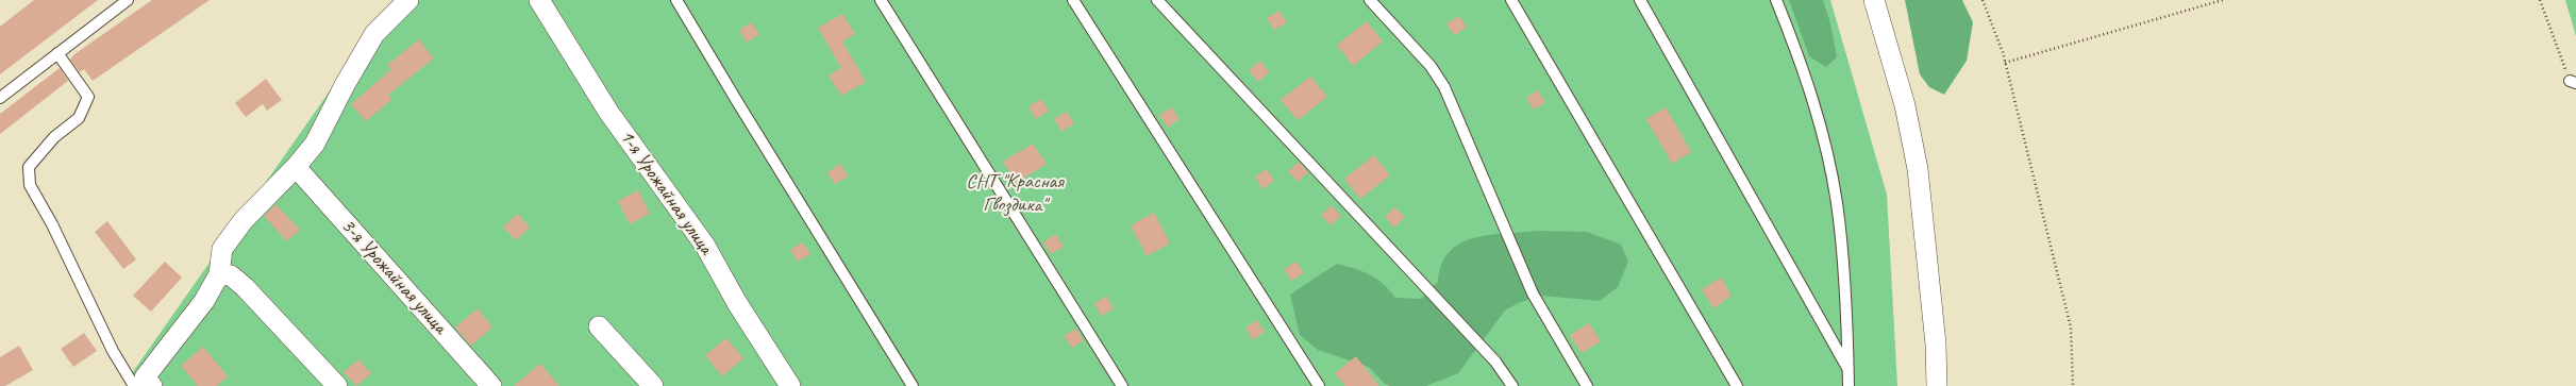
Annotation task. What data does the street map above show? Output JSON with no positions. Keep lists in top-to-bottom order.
{
  "streets": {
    "street": ["1-я Урожайная улица", "3-я Урожайная улица"]
  },
  "parks": ["СНТ \"Красная Гвоздика\""]
}
